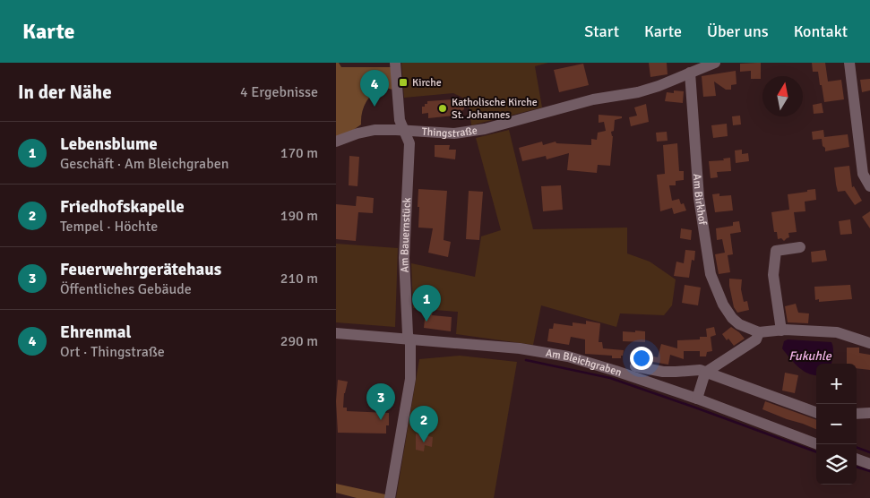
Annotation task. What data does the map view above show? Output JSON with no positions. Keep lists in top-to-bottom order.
{
  "streets": {
    "street": [
      "Thingstraße",
      "Am Birkhof",
      "Am Bauernstück",
      "Am Bleichgraben"
    ]
  },
  "crossings": [
    ["Thingstraße", "Am Birkhof"],
    ["Thingstraße", "Am Bauernstück"],
    ["Am Bauernstück", "Am Bleichgraben"]
  ],
  "water": ["Fukuhle"],
  "places": {
    "transit": ["Kirche"],
    "other": ["Katholische Kirche St. Johannes"]
  },
  "north": "top",
  "page": {
    "header": "Karte",
    "nav": [
      "Start",
      "Karte",
      "Über uns",
      "Kontakt"
    ],
    "heading": ["In der Nähe", "4 Ergebnisse"],
    "pins": [
      "4",
      "1",
      "3",
      "2"
    ],
    "list": [
      {
        "mark": "1",
        "name": "Lebensblume",
        "note": "Geschäft · Am Bleichgraben",
        "value": "170 m"
      },
      {
        "mark": "2",
        "name": "Friedhofskapelle",
        "note": "Tempel · Höchte",
        "value": "190 m"
      },
      {
        "mark": "3",
        "name": "Feuerwehrgerätehaus",
        "note": "Öffentliches Gebäude",
        "value": "210 m"
      },
      {
        "mark": "4",
        "name": "Ehrenmal",
        "note": "Ort · Thingstraße",
        "value": "290 m"
      }
    ],
    "map_buttons": ["+", "−"]
  }
}
